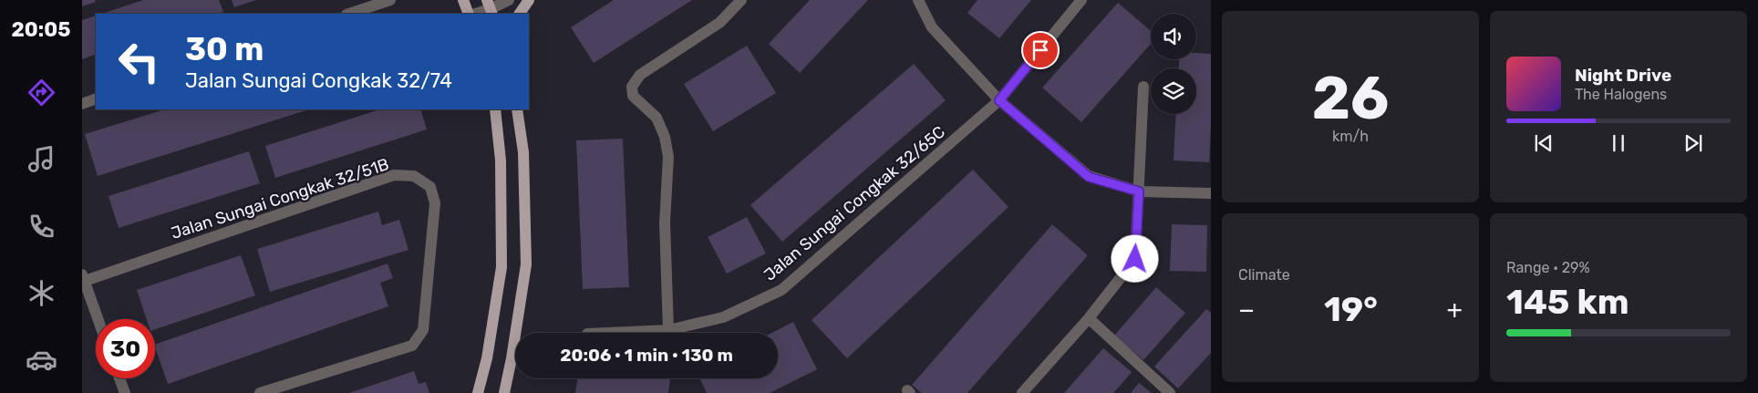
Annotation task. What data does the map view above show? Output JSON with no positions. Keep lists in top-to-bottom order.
{
  "streets": {
    "street": ["Jalan Sungai Congkak 32/51B", "Jalan Sungai Congkak 32/65C"]
  },
  "page": {
    "tabs": "20:05",
    "tile": [
      ["26", "km/h"],
      "Climate",
      ["Range · 29%", "145 km"]
    ],
    "turn": ["30 m", "Jalan Sungai Congkak 32/74"],
    "song": ["Night Drive", "The Halogens"],
    "heat": ["−", "19°", "+"],
    "limit": "30",
    "trip": "20:06 · 1 min · 130 m"
  }
}
